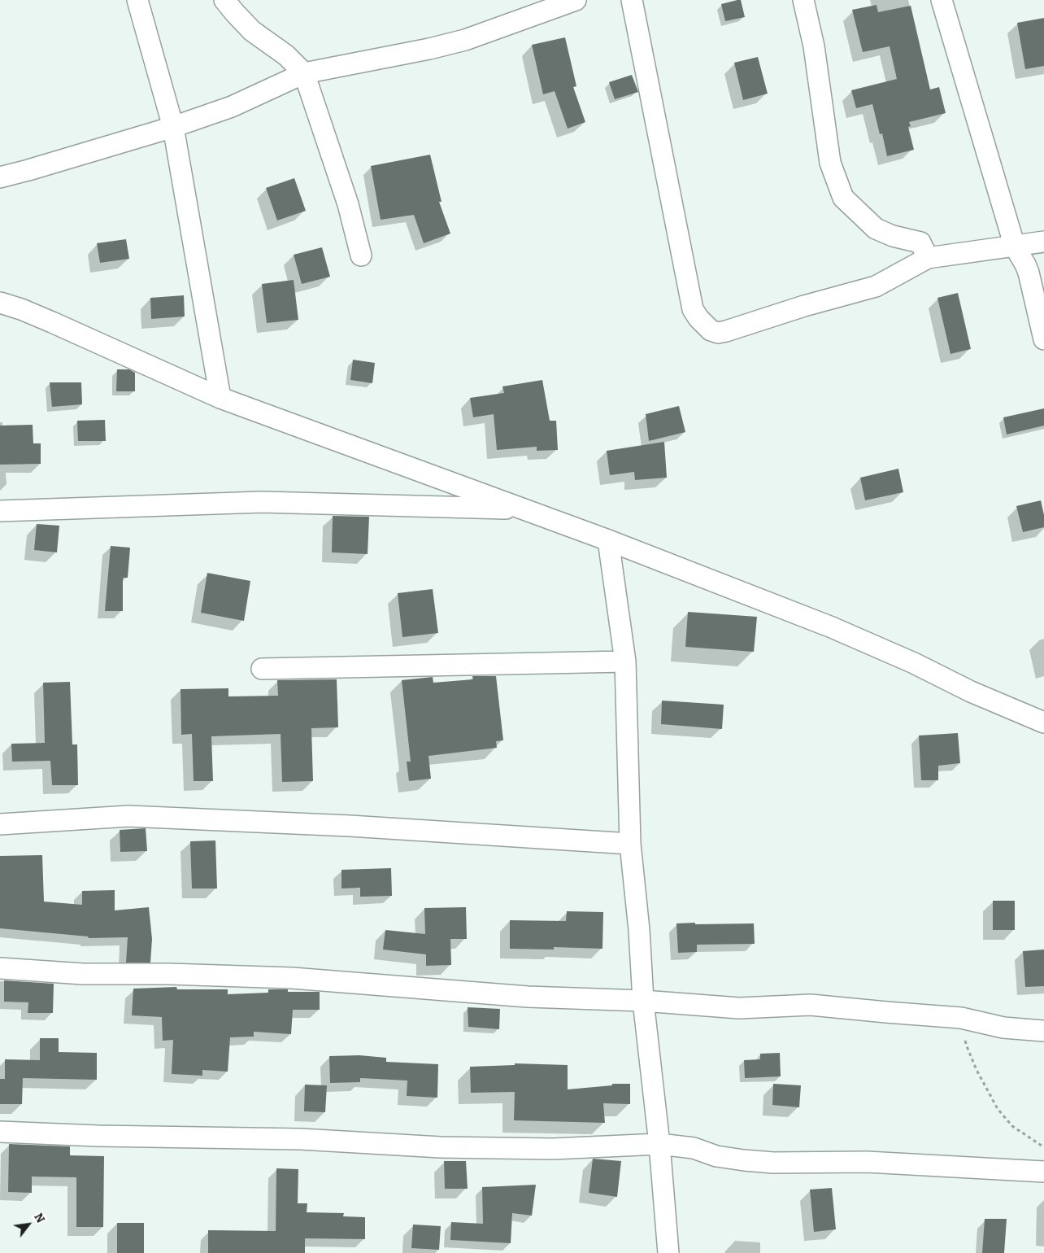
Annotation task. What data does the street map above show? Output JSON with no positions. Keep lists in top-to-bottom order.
{
  "north": "top right"
}
